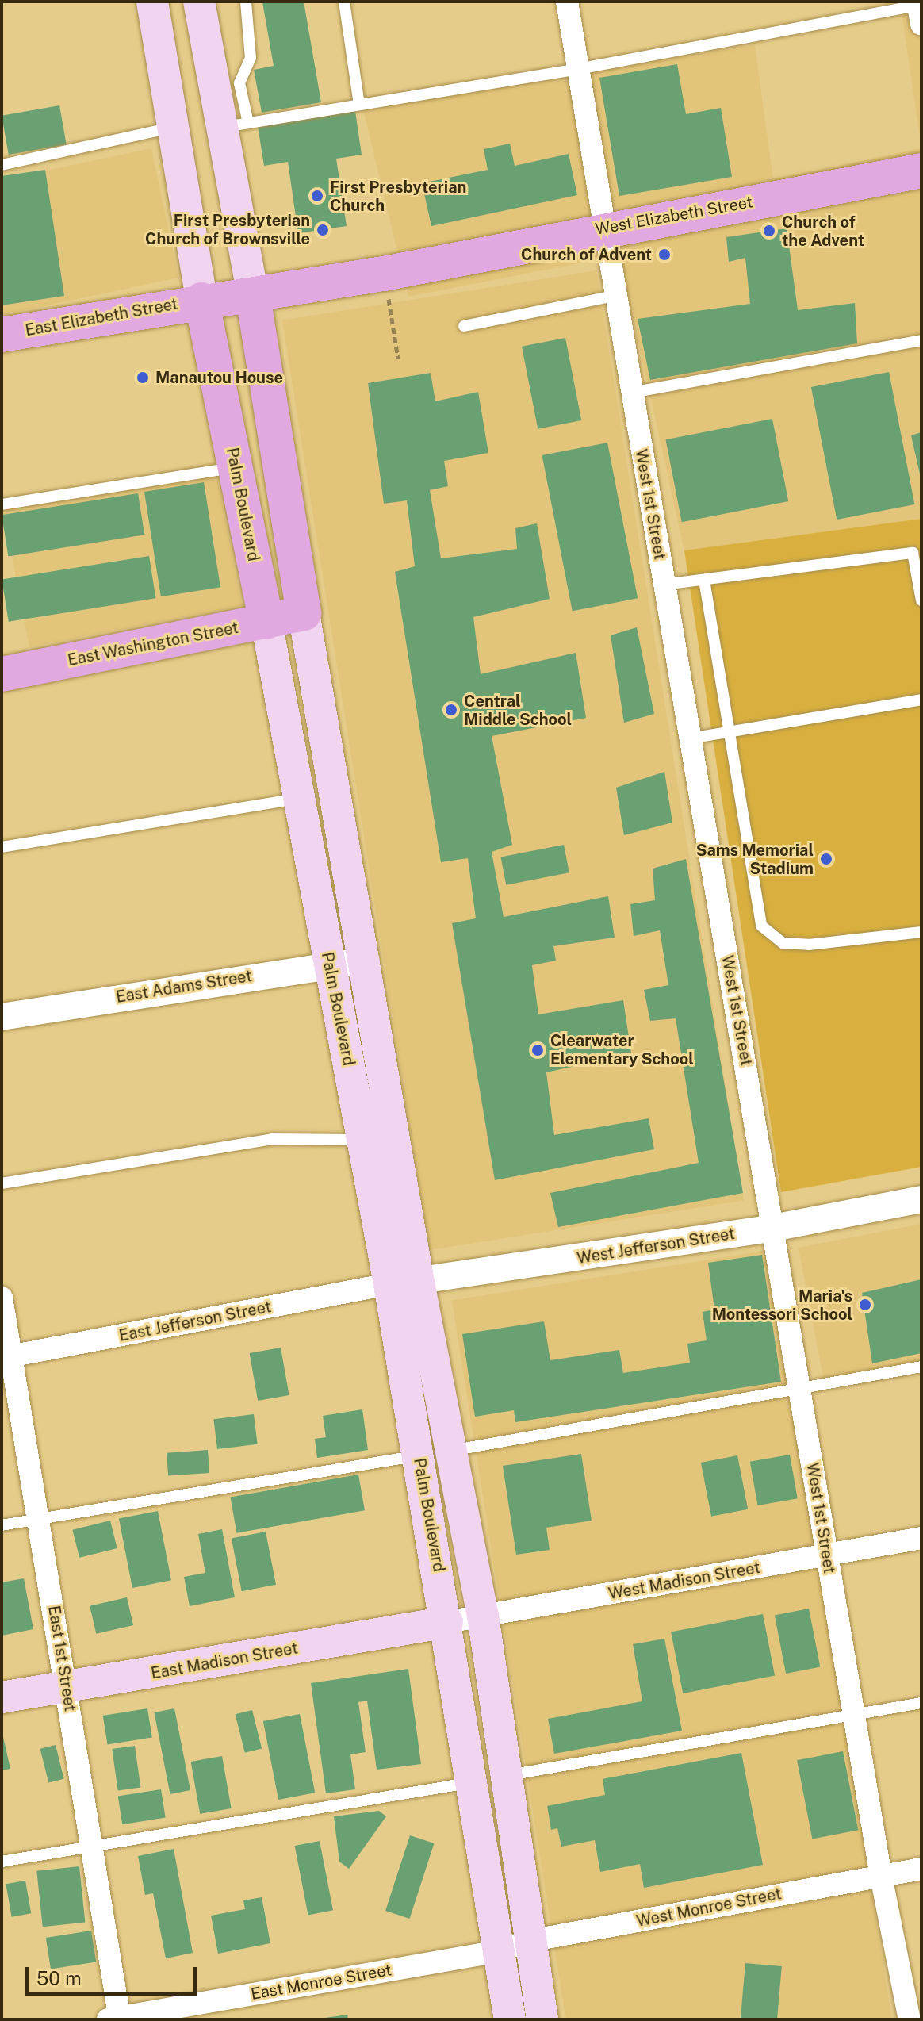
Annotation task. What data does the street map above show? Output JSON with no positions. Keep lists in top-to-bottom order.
{
  "streets": {
    "main road": [
      "West Elizabeth Street",
      "East Elizabeth Street",
      "Palm Boulevard",
      "East Washington Street",
      "East Madison Street"
    ],
    "street": [
      "West 1st Street",
      "East Adams Street",
      "West Jefferson Street",
      "East Jefferson Street",
      "West Madison Street",
      "East 1st Street",
      "West Monroe Street",
      "East Monroe Street"
    ]
  },
  "crossings": [
    ["West Elizabeth Street", "East Elizabeth Street"],
    ["West Elizabeth Street", "Palm Boulevard"],
    ["West Elizabeth Street", "West 1st Street"],
    ["East Elizabeth Street", "Palm Boulevard"],
    ["Palm Boulevard", "East Washington Street"],
    ["Palm Boulevard", "East Adams Street"],
    ["Palm Boulevard", "West Jefferson Street"],
    ["Palm Boulevard", "East Jefferson Street"],
    ["Palm Boulevard", "West Madison Street"],
    ["Palm Boulevard", "East Madison Street"],
    ["Palm Boulevard", "West Monroe Street"],
    ["Palm Boulevard", "East Monroe Street"],
    ["West 1st Street", "West Jefferson Street"],
    ["West 1st Street", "West Madison Street"],
    ["West 1st Street", "West Monroe Street"],
    ["West Jefferson Street", "East Jefferson Street"],
    ["East Jefferson Street", "East 1st Street"],
    ["West Madison Street", "East Madison Street"],
    ["East 1st Street", "East Madison Street"],
    ["East 1st Street", "East Monroe Street"],
    ["West Monroe Street", "East Monroe Street"]
  ],
  "places": [
    "First Presbyterian Church",
    "First Presbyterian Church of Brownsville",
    "Church of the Advent",
    "Church of Advent",
    "Manautou House",
    "Central Middle School",
    "Sams Memorial Stadium",
    "Clearwater Elementary School",
    "Maria's Montessori School"
  ],
  "scale_bar": "50 m"
}
